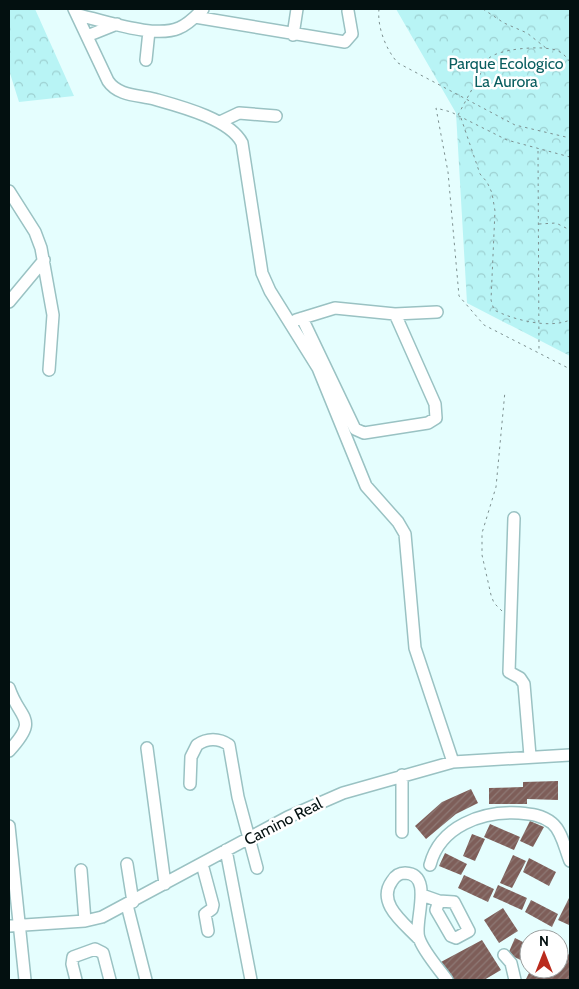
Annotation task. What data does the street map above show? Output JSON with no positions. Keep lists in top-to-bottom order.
{
  "streets": {
    "street": ["Camino Real"]
  },
  "parks": ["Parque Ecologico La Aurora"],
  "north": "top"
}
